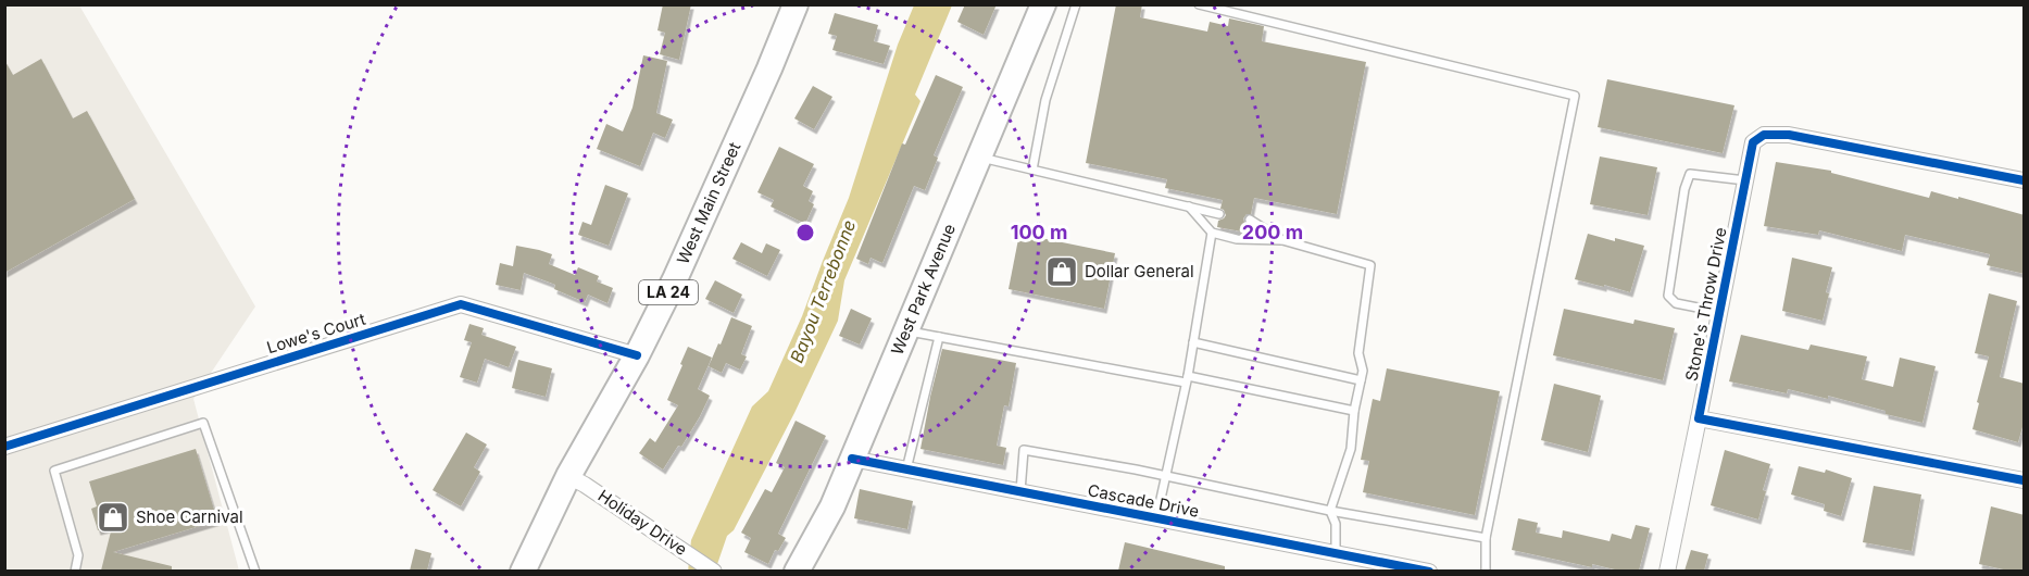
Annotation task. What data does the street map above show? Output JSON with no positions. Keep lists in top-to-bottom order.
{
  "streets": {
    "main road": ["West Main Street", "West Park Avenue", "LA 24"],
    "street": [
      "Stone's Throw Drive",
      "Lowe's Court",
      "Cascade Drive",
      "Holiday Drive"
    ]
  },
  "crossings": [
    ["West Main Street", "Lowe's Court"],
    ["West Main Street", "Holiday Drive"],
    ["West Park Avenue", "Cascade Drive"]
  ],
  "water": ["Bayou Terrebonne"],
  "places": {
    "shop": ["Dollar General", "Shoe Carnival"]
  },
  "rings": ["100 m", "200 m"]
}
